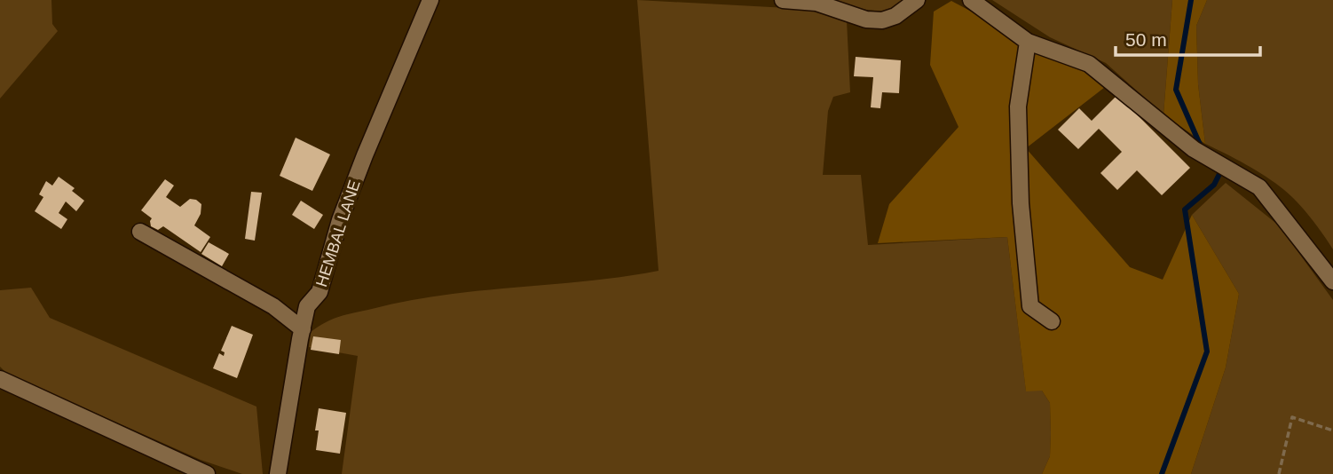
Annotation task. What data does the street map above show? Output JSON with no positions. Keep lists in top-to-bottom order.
{
  "streets": {
    "street": ["HEMBAL LANE"]
  },
  "scale_bar": "50 m"
}
